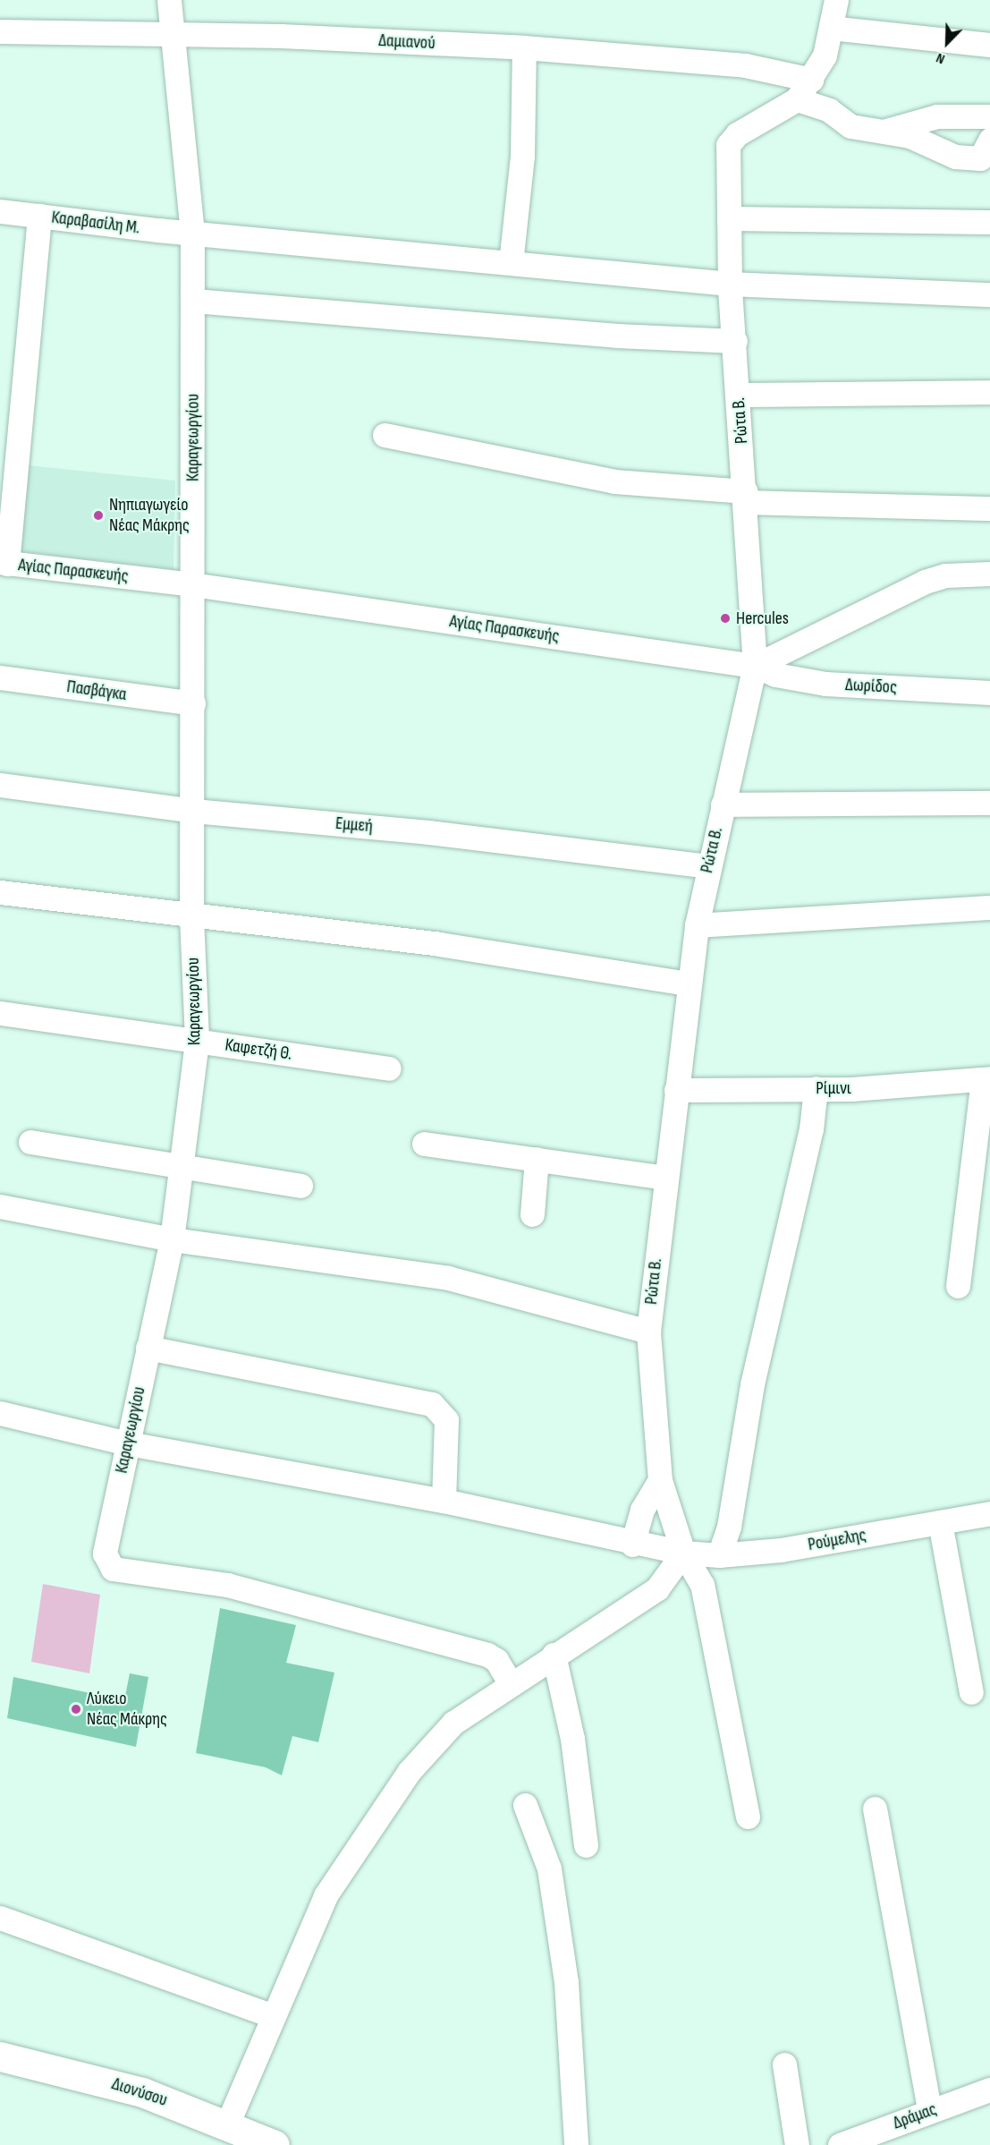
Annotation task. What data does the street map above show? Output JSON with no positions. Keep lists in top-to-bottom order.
{
  "streets": {
    "main road": ["Διονύσου"],
    "street": [
      "Δαμιανού",
      "Καραβασίλη Μ.",
      "Ρώτα Β.",
      "Καραγεωργίου",
      "Αγίας Παρασκευής",
      "Δωρίδος",
      "Πασβάγκα",
      "Εμμεή",
      "Καφετζή Θ.",
      "Ρίμινι",
      "Ρούμελης",
      "Δράμας"
    ]
  },
  "crossings": [
    ["Δαμιανού", "Καραγεωργίου"],
    ["Καραβασίλη Μ.", "Ρώτα Β."],
    ["Καραβασίλη Μ.", "Καραγεωργίου"],
    ["Ρώτα Β.", "Αγίας Παρασκευής"],
    ["Ρώτα Β.", "Δωρίδος"],
    ["Ρώτα Β.", "Εμμεή"],
    ["Ρώτα Β.", "Ρίμινι"],
    ["Ρώτα Β.", "Ρούμελης"],
    ["Καραγεωργίου", "Αγίας Παρασκευής"],
    ["Καραγεωργίου", "Πασβάγκα"],
    ["Καραγεωργίου", "Εμμεή"],
    ["Καραγεωργίου", "Καφετζή Θ."],
    ["Καραγεωργίου", "Ρούμελης"],
    ["Αγίας Παρασκευής", "Δωρίδος"]
  ],
  "places": ["Νηπιαγωγείο Νέας Μάκρης", "Hercules", "Λύκειο Νέας Μάκρης"],
  "north": "bottom left"
}
